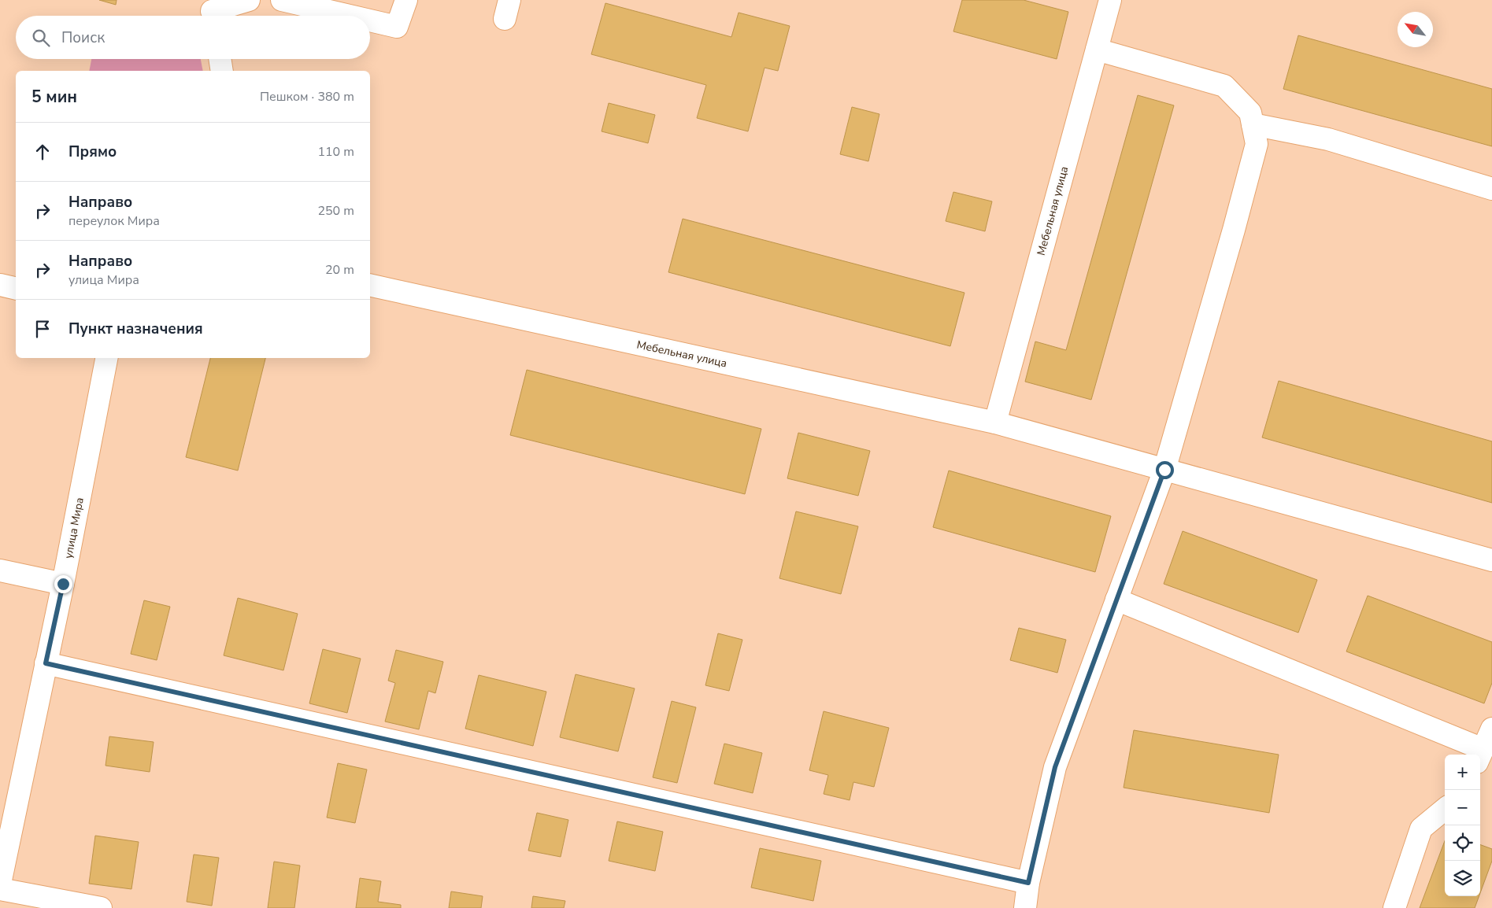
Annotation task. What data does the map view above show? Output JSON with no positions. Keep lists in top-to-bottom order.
{
  "streets": {
    "street": ["Мебельная улица", "улица Мира"]
  },
  "north": "top left",
  "page": {
    "search": "Поиск",
    "heading": ["5 мин", "Пешком · 380 m"],
    "list": [
      ["Прямо", "110 m"],
      ["Направо", "переулок Мира", "250 m"],
      ["Направо", "улица Мира", "20 m"],
      "Пункт назначения"
    ],
    "map_buttons": ["+", "−"]
  }
}
